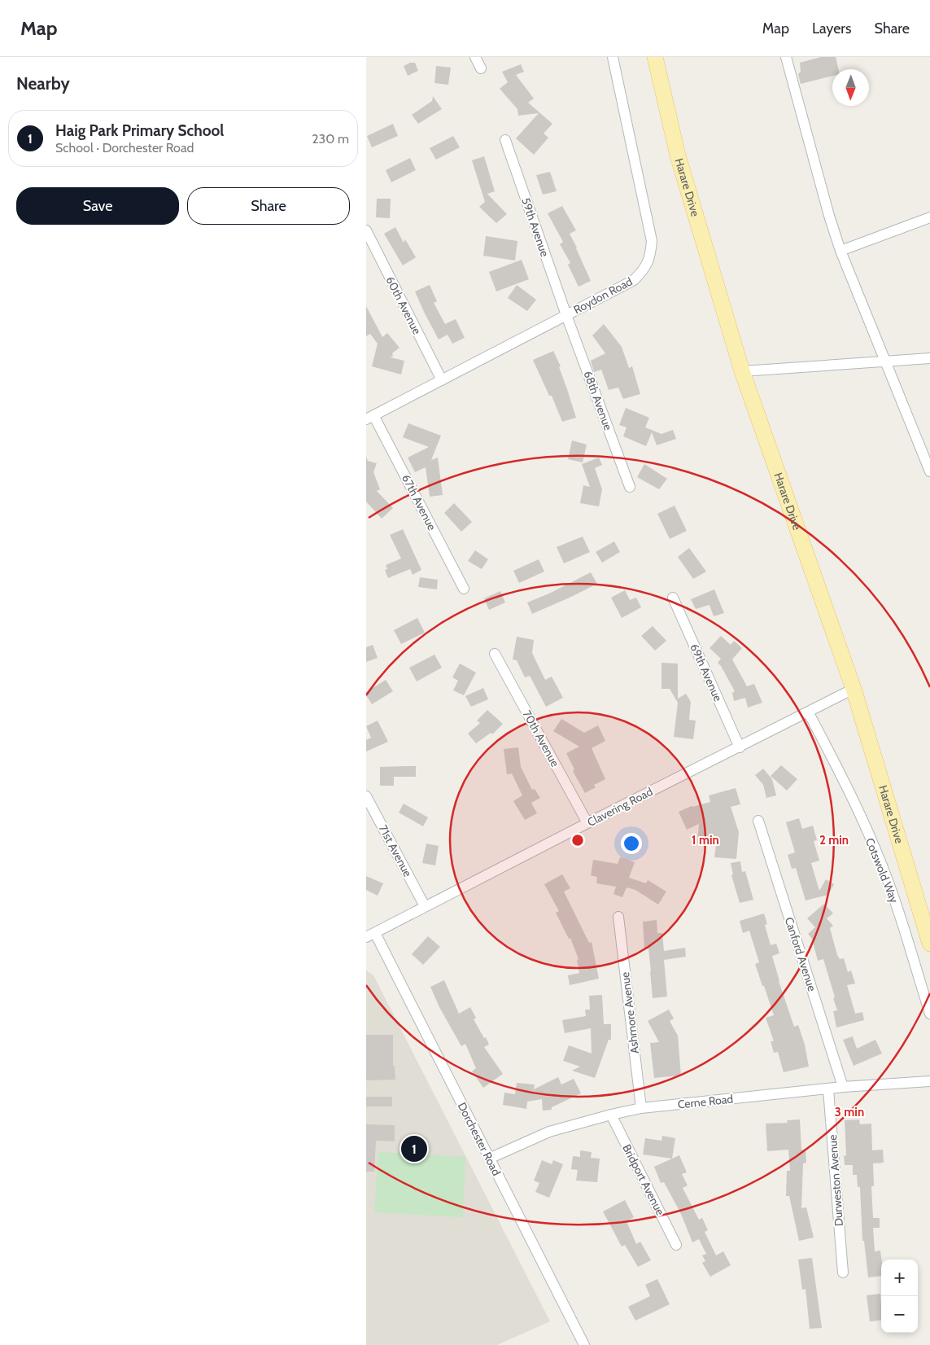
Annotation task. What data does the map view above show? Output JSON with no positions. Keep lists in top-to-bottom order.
{
  "streets": {
    "main road": ["Harare Drive"],
    "street": [
      "59th Avenue",
      "Roydon Road",
      "60th Avenue",
      "68th Avenue",
      "67th Avenue",
      "69th Avenue",
      "70th Avenue",
      "Clavering Road",
      "71st Avenue",
      "Cotswold Way",
      "Canford Avenue",
      "Ashmore Avenue",
      "Cerne Road",
      "Dorchester Road",
      "Bridport Avenue",
      "Durweston Avenue"
    ]
  },
  "crossings": [
    ["Harare Drive", "Clavering Road"],
    ["59th Avenue", "Roydon Road"],
    ["59th Avenue", "68th Avenue"],
    ["Roydon Road", "60th Avenue"],
    ["Roydon Road", "68th Avenue"],
    ["Roydon Road", "67th Avenue"],
    ["69th Avenue", "Clavering Road"],
    ["70th Avenue", "Clavering Road"],
    ["Clavering Road", "71st Avenue"],
    ["Clavering Road", "Cotswold Way"],
    ["Clavering Road", "Dorchester Road"],
    ["Canford Avenue", "Cerne Road"],
    ["Ashmore Avenue", "Cerne Road"],
    ["Cerne Road", "Dorchester Road"],
    ["Cerne Road", "Bridport Avenue"],
    ["Cerne Road", "Durweston Avenue"]
  ],
  "north": "bottom",
  "page": {
    "header": "Map",
    "nav": ["Map", "Layers", "Share"],
    "heading": "Nearby",
    "list": [
      {
        "mark": "1",
        "name": "Haig Park Primary School",
        "note": "School · Dorchester Road",
        "value": "230 m"
      }
    ],
    "buttons": ["Save", "Share"],
    "pins": "1",
    "map_buttons": ["+", "−"]
  },
  "rings": ["1 min", "2 min", "3 min"]
}
